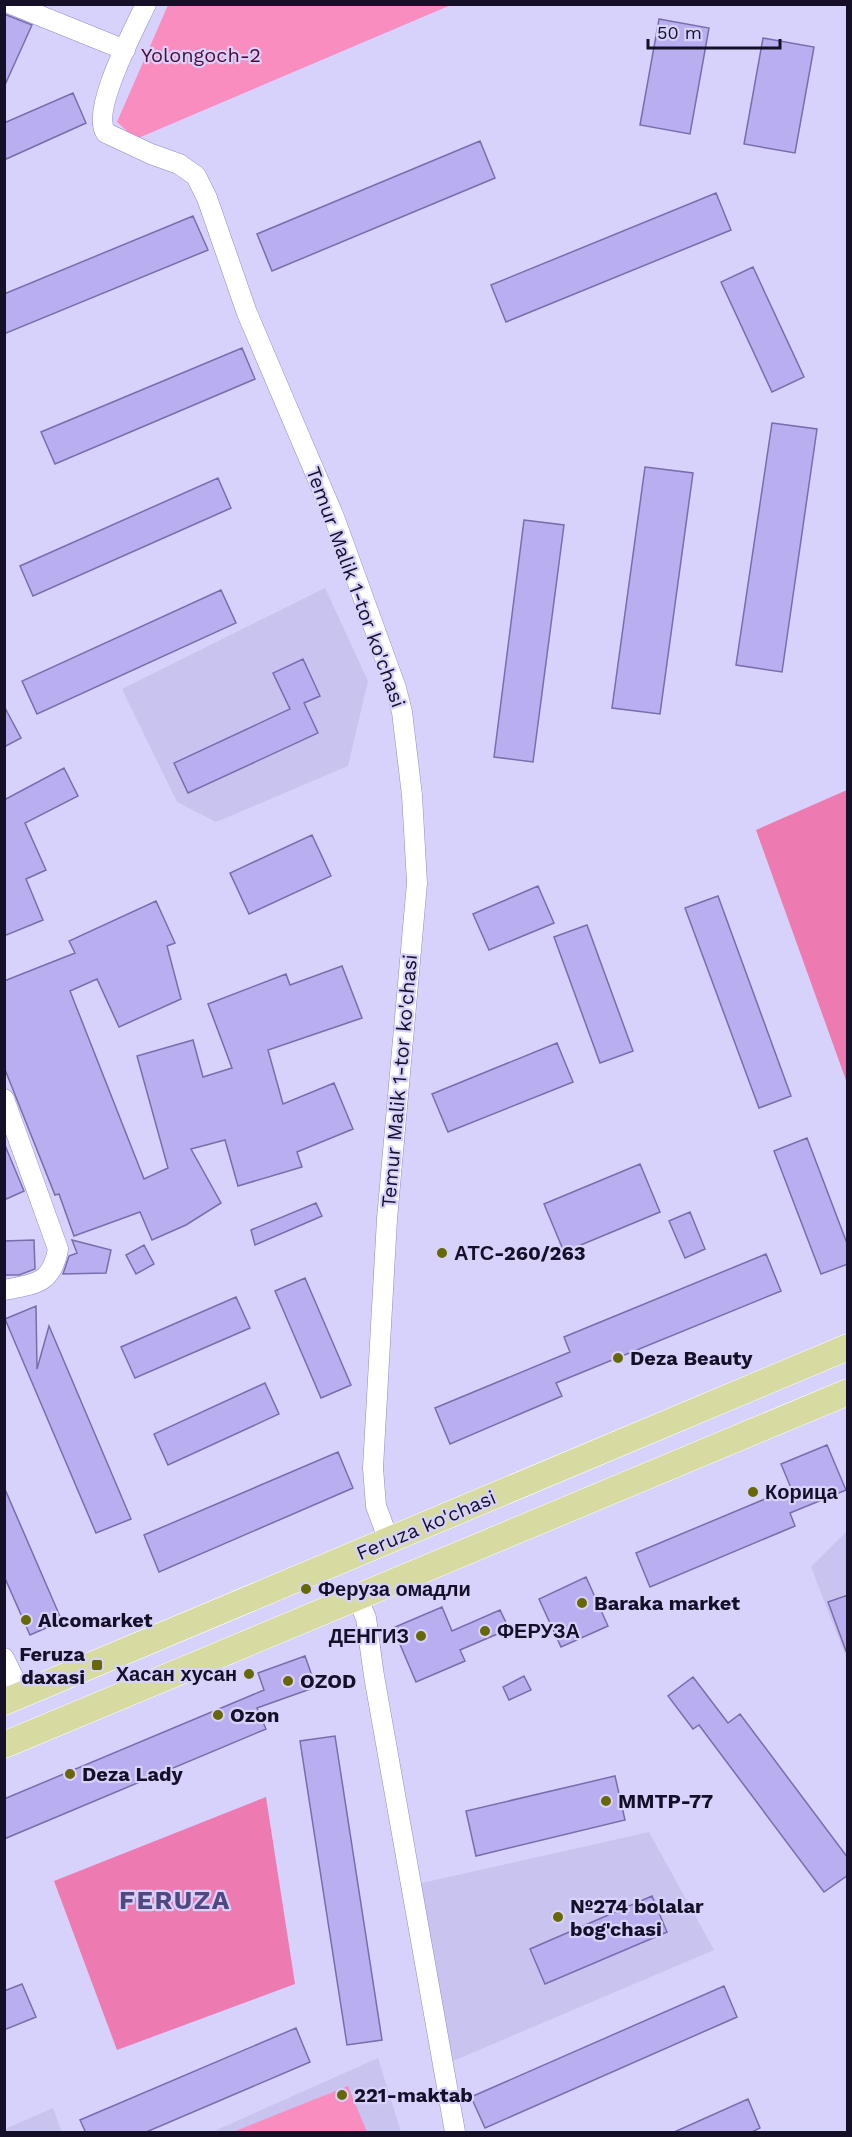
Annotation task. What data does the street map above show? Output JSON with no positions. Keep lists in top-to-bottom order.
{
  "streets": {
    "main road": ["Feruza ko'chasi"],
    "street": ["Temur Malik 1-tor ko'chasi"]
  },
  "crossings": [
    ["Temur Malik 1-tor ko'chasi", "Feruza ko'chasi"]
  ],
  "districts": ["FERUZA"],
  "parks": ["Yolongoch-2"],
  "places": {
    "other": [
      "АТС-260/263",
      "Deza Beauty",
      "Корица",
      "Феруза омадли",
      "Baraka market",
      "Alcomarket",
      "ФЕРУЗА",
      "ДЕНГИЗ",
      "Хасан хусан",
      "OZOD",
      "Ozon",
      "Deza Lady",
      "MMTP-77",
      "№274 bolalar bog'chasi",
      "221-maktab"
    ],
    "transit": ["Feruza daxasi"]
  },
  "scale_bar": "50 m"
}
